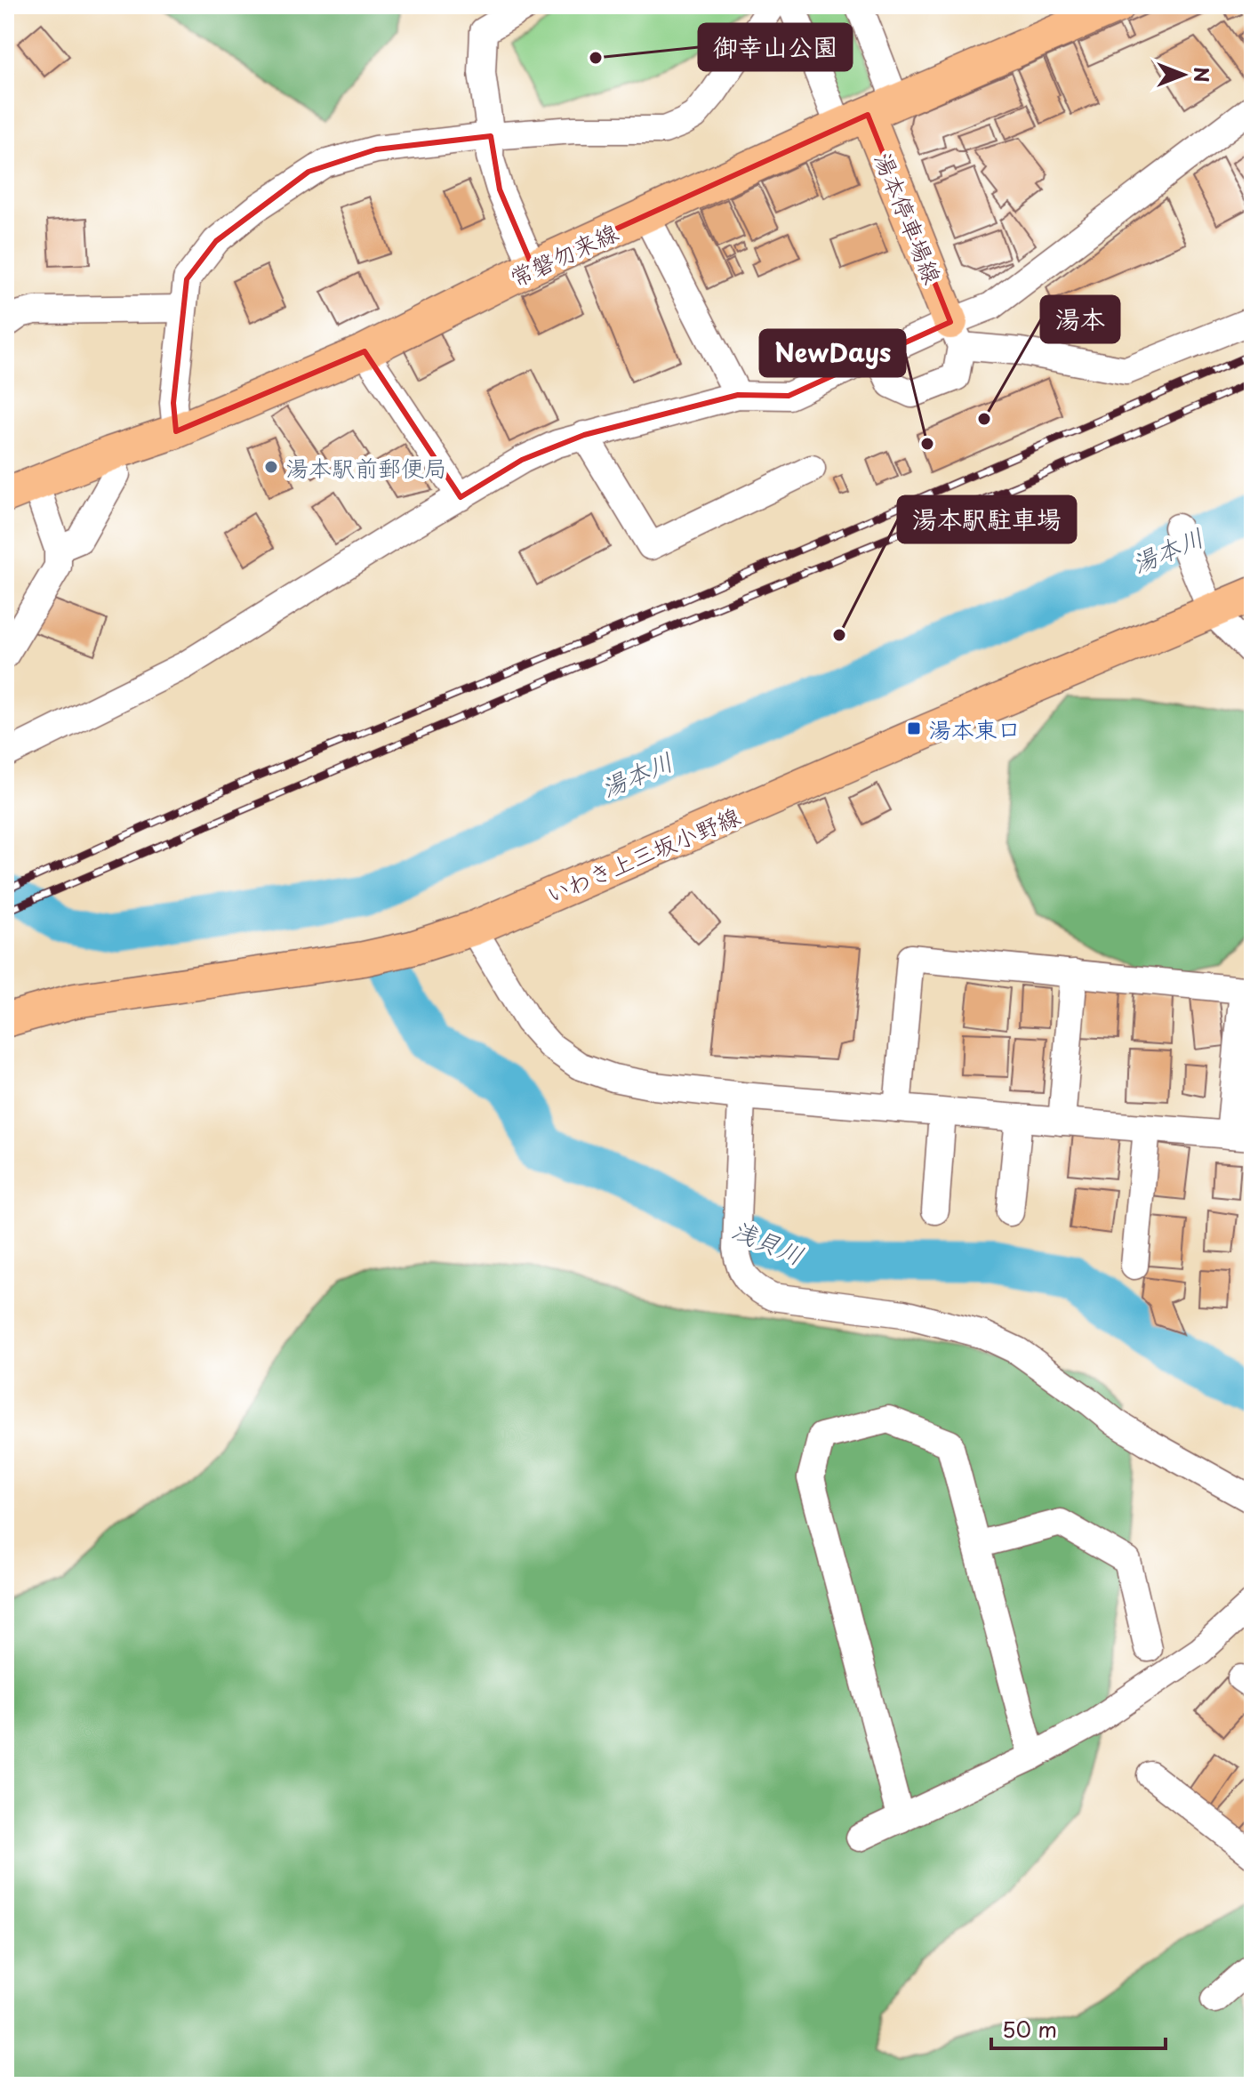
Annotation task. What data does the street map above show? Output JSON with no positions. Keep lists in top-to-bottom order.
{
  "streets": {
    "main road": ["湯本停車場線", "常磐勿来線", "いわき上三坂小野線"]
  },
  "crossings": [
    ["湯本停車場線", "常磐勿来線"]
  ],
  "water": ["湯本川", "浅貝川"],
  "places": {
    "other": [
      "御幸山公園",
      "湯本",
      "NewDays",
      "湯本駅前郵便局",
      "湯本駅駐車場"
    ],
    "transit": ["湯本東口"]
  },
  "scale_bar": "50 m",
  "north": "right"
}
